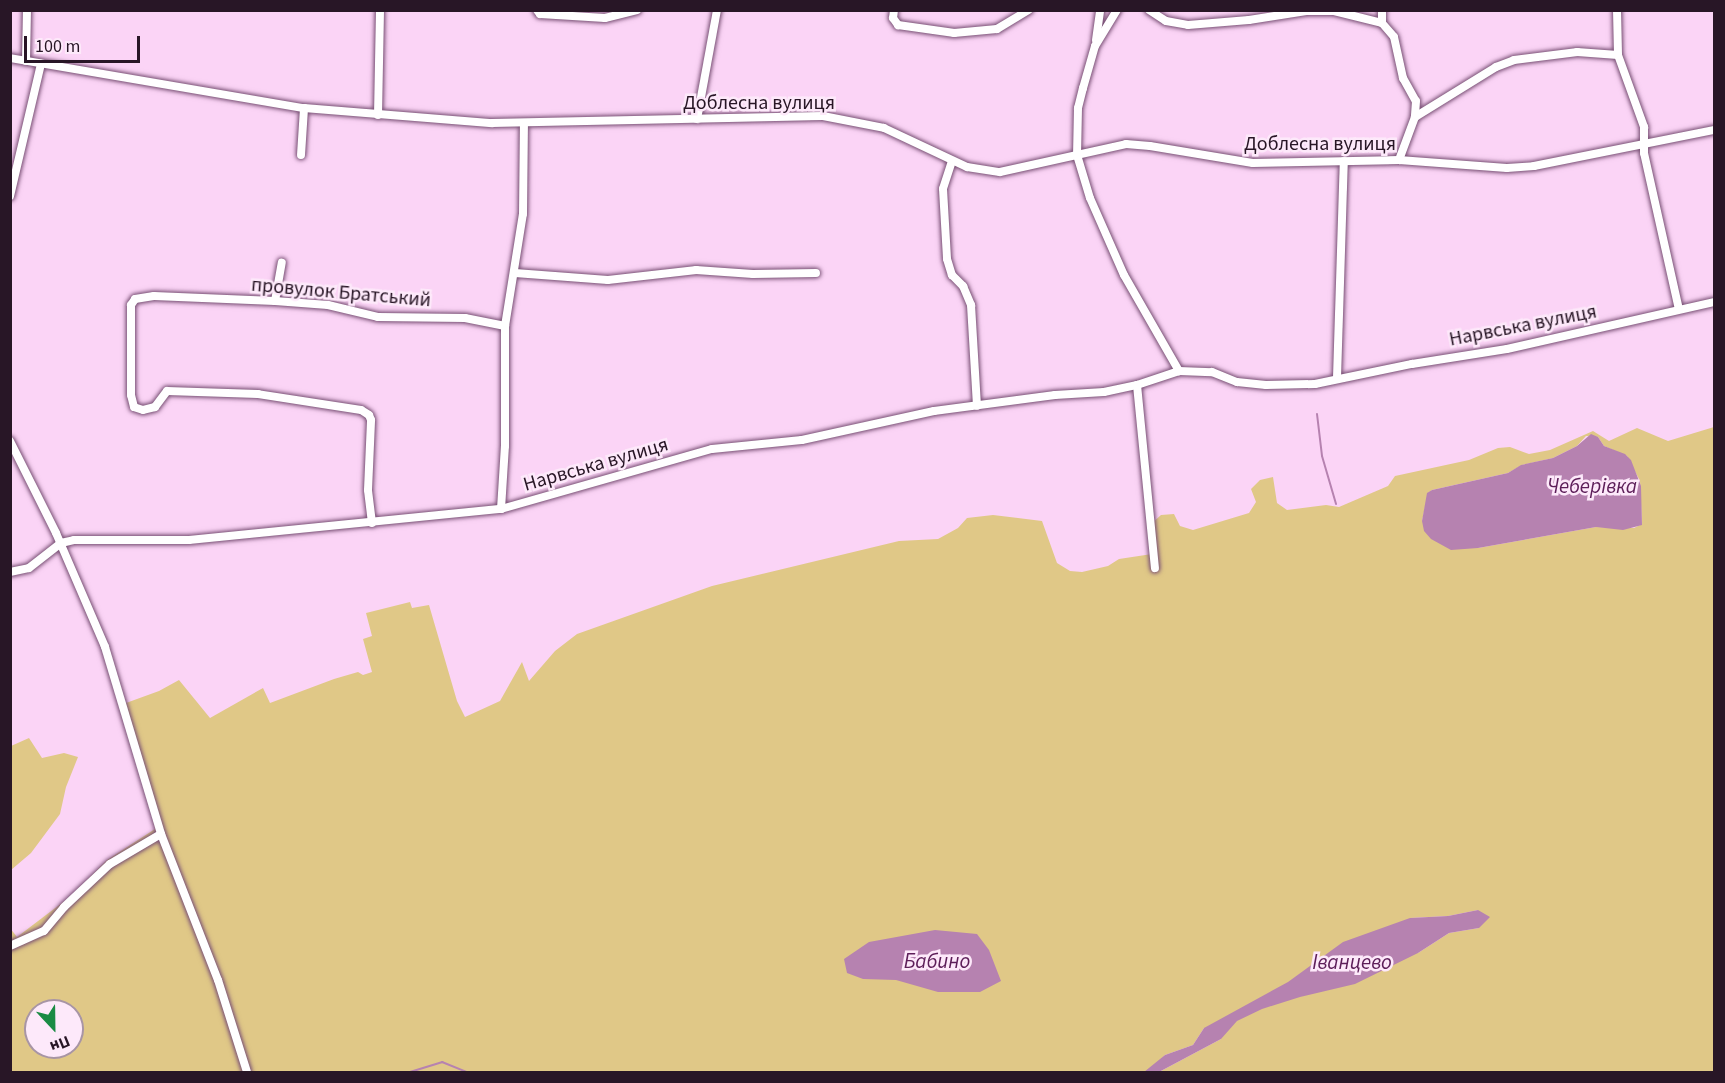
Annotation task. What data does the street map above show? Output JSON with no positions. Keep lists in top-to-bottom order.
{
  "streets": {
    "street": ["Доблесна вулиця", "провулок Братський", "Нарвська вулиця"]
  },
  "crossings": [
    ["провулок Братський", "Нарвська вулиця"]
  ],
  "water": ["Чеберівка", "Бабино", "Іванцево"],
  "scale_bar": "100 m",
  "north": "bottom"
}
